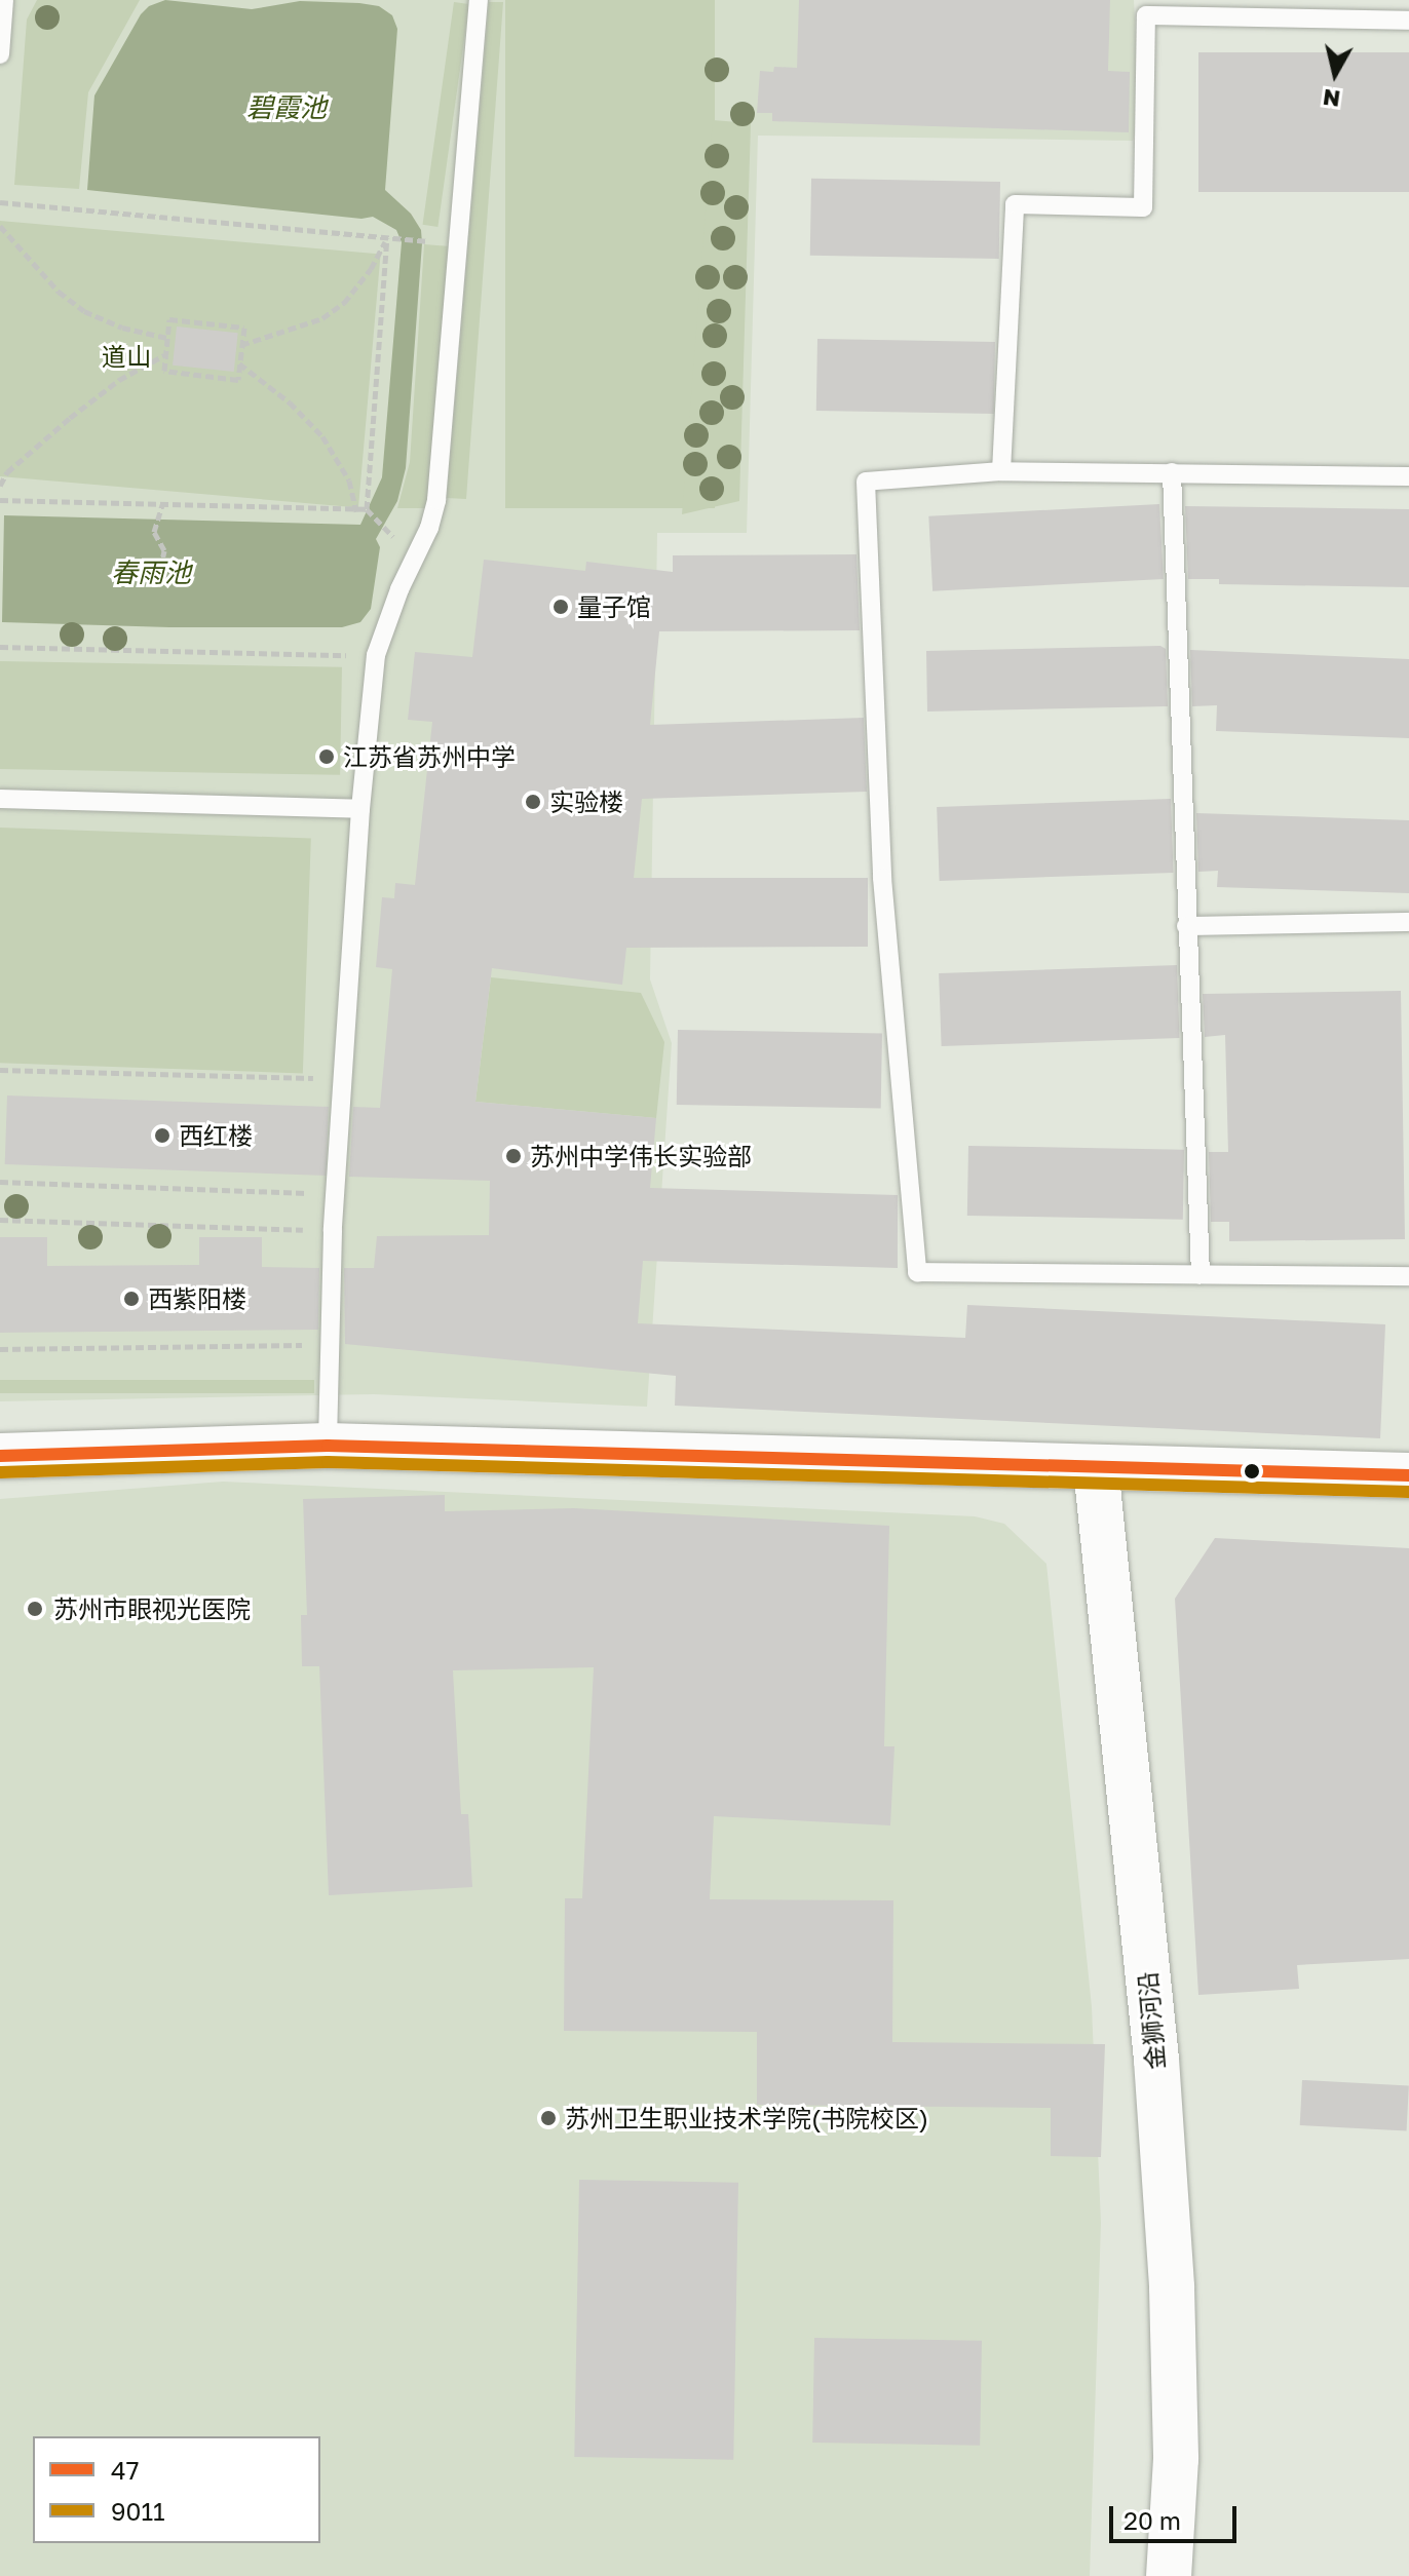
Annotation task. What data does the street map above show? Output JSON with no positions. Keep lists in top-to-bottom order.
{
  "streets": {
    "main road": ["金狮河沿"]
  },
  "water": ["碧霞池", "春雨池"],
  "parks": ["道山"],
  "places": [
    "量子馆",
    "江苏省苏州中学",
    "实验楼",
    "西红楼",
    "苏州中学伟长实验部",
    "西紫阳楼",
    "苏州市眼视光医院",
    "苏州卫生职业技术学院(书院校区)"
  ],
  "lines": ["transit line 47", "transit line 9011"],
  "legend": ["47", "9011"],
  "scale_bar": "20 m",
  "north": "bottom"
}
